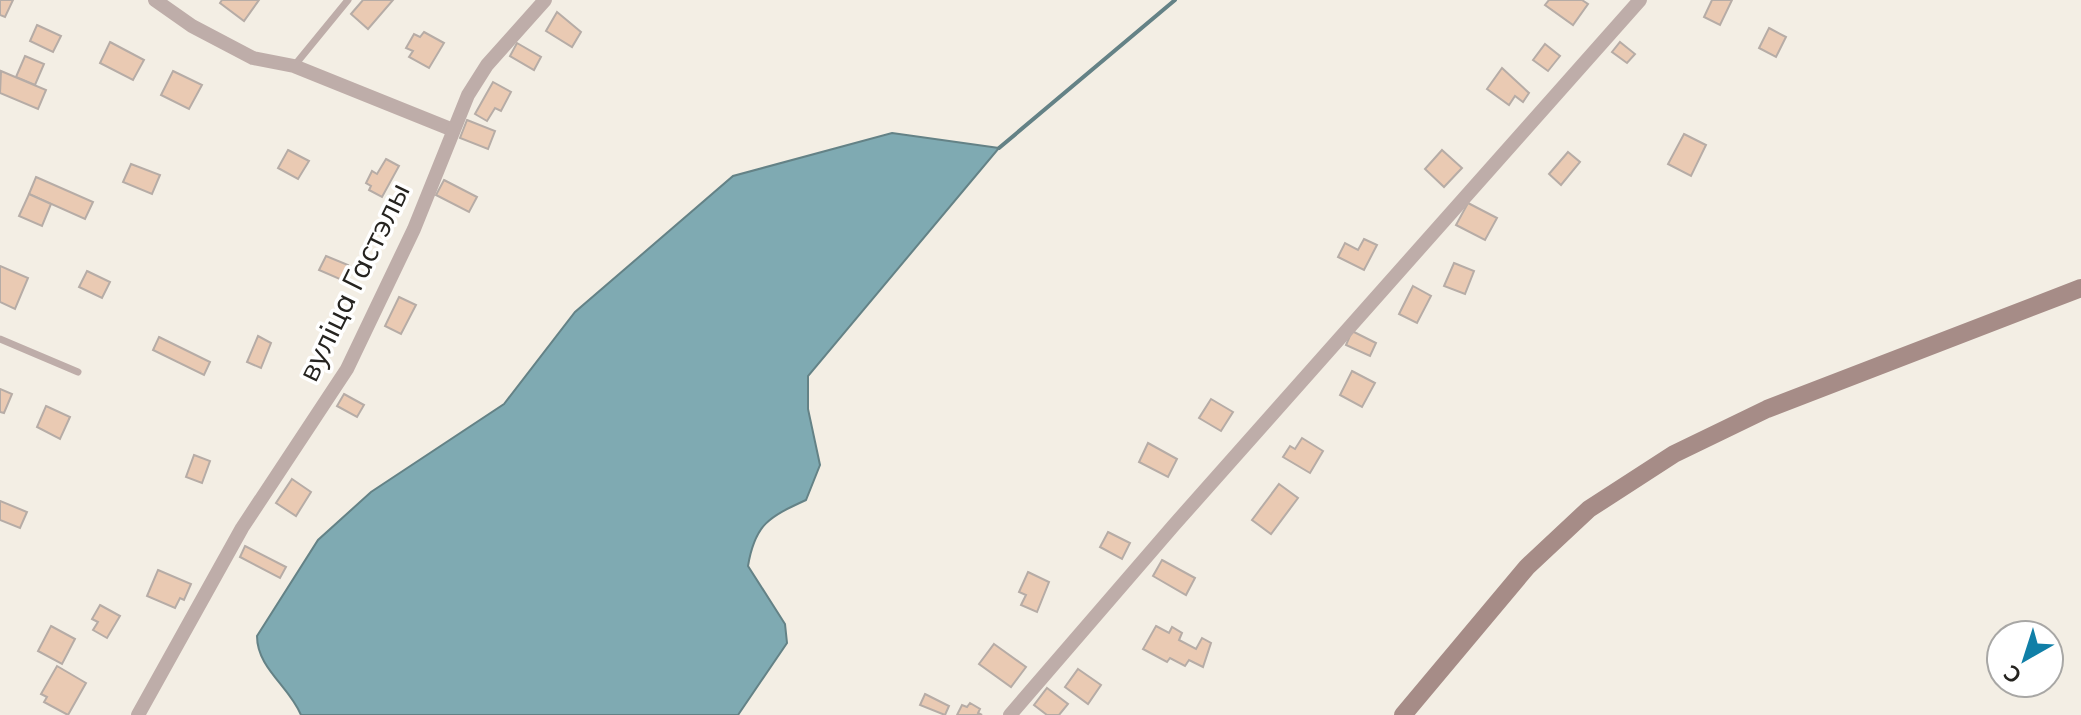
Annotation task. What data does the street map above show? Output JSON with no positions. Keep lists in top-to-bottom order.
{
  "streets": {
    "street": ["вуліца Гастэлы"]
  },
  "north": "bottom left"
}
